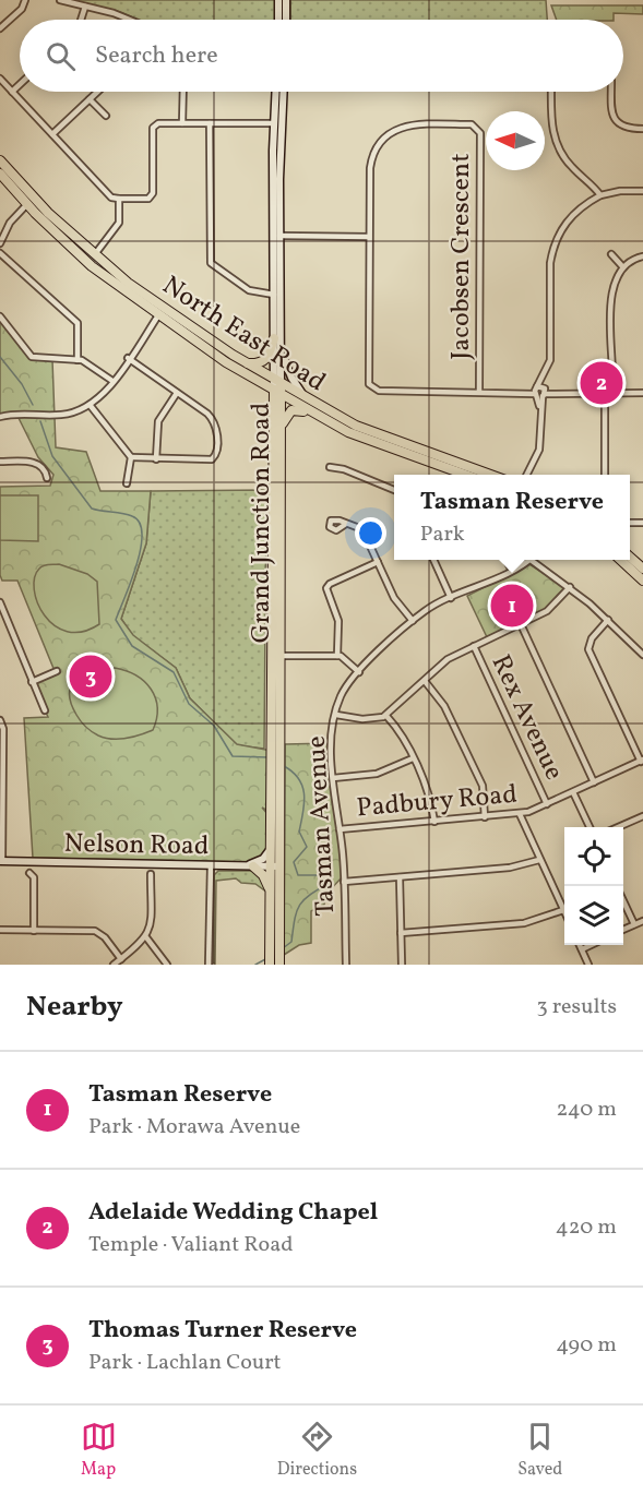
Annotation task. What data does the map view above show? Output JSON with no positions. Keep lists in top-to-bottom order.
{
  "streets": {
    "highway": ["North East Road", "Grand Junction Road"],
    "main road": ["Nelson Road"],
    "street": [
      "Jacobsen Crescent",
      "Rex Avenue",
      "Padbury Road",
      "Tasman Avenue"
    ]
  },
  "crossings": [
    ["North East Road", "Grand Junction Road"],
    ["Grand Junction Road", "Nelson Road"],
    ["Rex Avenue", "Padbury Road"],
    ["Padbury Road", "Tasman Avenue"]
  ],
  "north": "left",
  "page": {
    "search": "Search here",
    "pins": ["2", "1", "3"],
    "popup": ["Tasman Reserve", "Park"],
    "heading": ["Nearby", "3 results"],
    "list": [
      {
        "mark": "1",
        "name": "Tasman Reserve",
        "note": "Park · Morawa Avenue",
        "value": "240 m"
      },
      {
        "mark": "2",
        "name": "Adelaide Wedding Chapel",
        "note": "Temple · Valiant Road",
        "value": "420 m"
      },
      {
        "mark": "3",
        "name": "Thomas Turner Reserve",
        "note": "Park · Lachlan Court",
        "value": "490 m"
      }
    ],
    "nav": ["Map", "Directions", "Saved"]
  }
}
